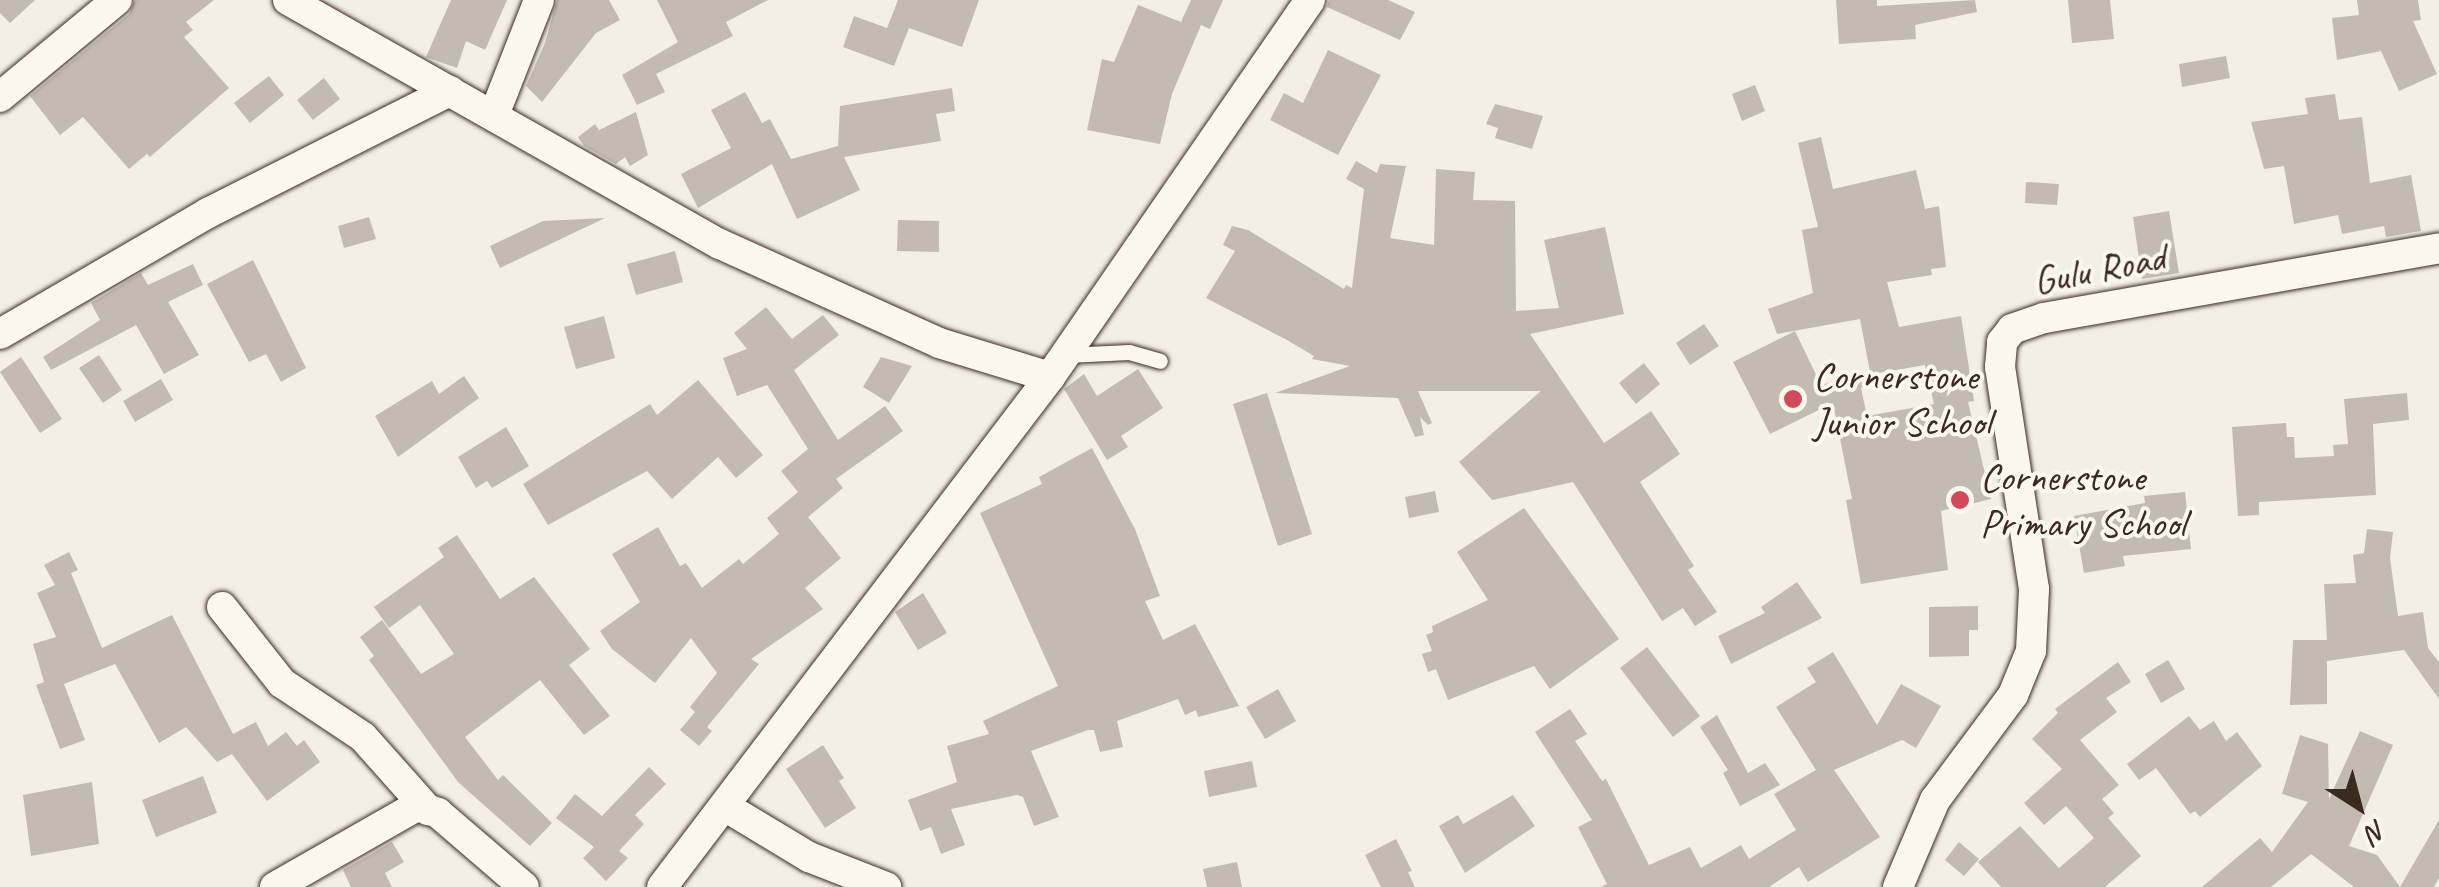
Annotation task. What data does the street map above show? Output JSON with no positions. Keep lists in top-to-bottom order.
{
  "streets": {
    "street": ["Gulu Road"]
  },
  "places": ["Cornerstone Junior School", "Cornerstone Primary School"],
  "north": "bottom right"
}
